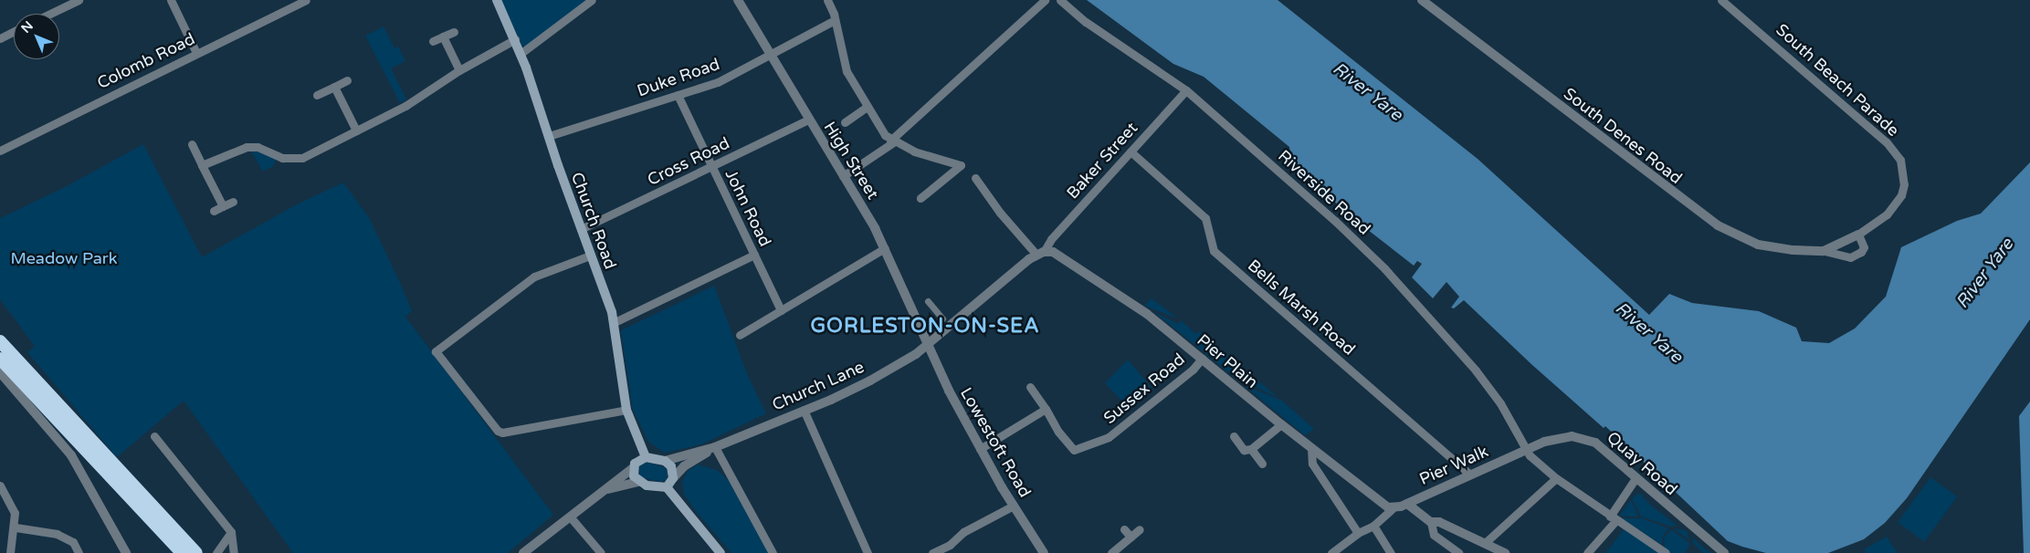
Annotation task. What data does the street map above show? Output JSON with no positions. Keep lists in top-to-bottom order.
{
  "streets": {
    "main road": ["Church Road", "Church Lane"],
    "street": [
      "Colomb Road",
      "Duke Road",
      "South Beach Parade",
      "South Denes Road",
      "High Street",
      "Baker Street",
      "Cross Road",
      "Riverside Road",
      "John Road",
      "Bells Marsh Road",
      "Pier Plain",
      "Sussex Road",
      "Lowestoft Road",
      "Quay Road",
      "Pier Walk"
    ]
  },
  "crossings": [
    ["Duke Road", "High Street"],
    ["Duke Road", "John Road"],
    ["Duke Road", "Church Road"],
    ["South Beach Parade", "South Denes Road"],
    ["High Street", "Baker Street"],
    ["High Street", "Cross Road"],
    ["High Street", "Church Lane"],
    ["High Street", "Lowestoft Road"],
    ["Baker Street", "Riverside Road"],
    ["Baker Street", "Bells Marsh Road"],
    ["Baker Street", "Pier Plain"],
    ["Baker Street", "Church Lane"],
    ["Baker Street", "Lowestoft Road"],
    ["Cross Road", "John Road"],
    ["Cross Road", "Church Road"],
    ["Riverside Road", "Quay Road"],
    ["Riverside Road", "Pier Walk"],
    ["Church Road", "Church Lane"],
    ["Bells Marsh Road", "Pier Walk"],
    ["Pier Plain", "Sussex Road"],
    ["Pier Plain", "Pier Walk"],
    ["Church Lane", "Lowestoft Road"],
    ["Quay Road", "Pier Walk"]
  ],
  "districts": ["GORLESTON-ON-SEA"],
  "water": ["River Yare"],
  "parks": ["Meadow Park"],
  "north": "top left"
}
